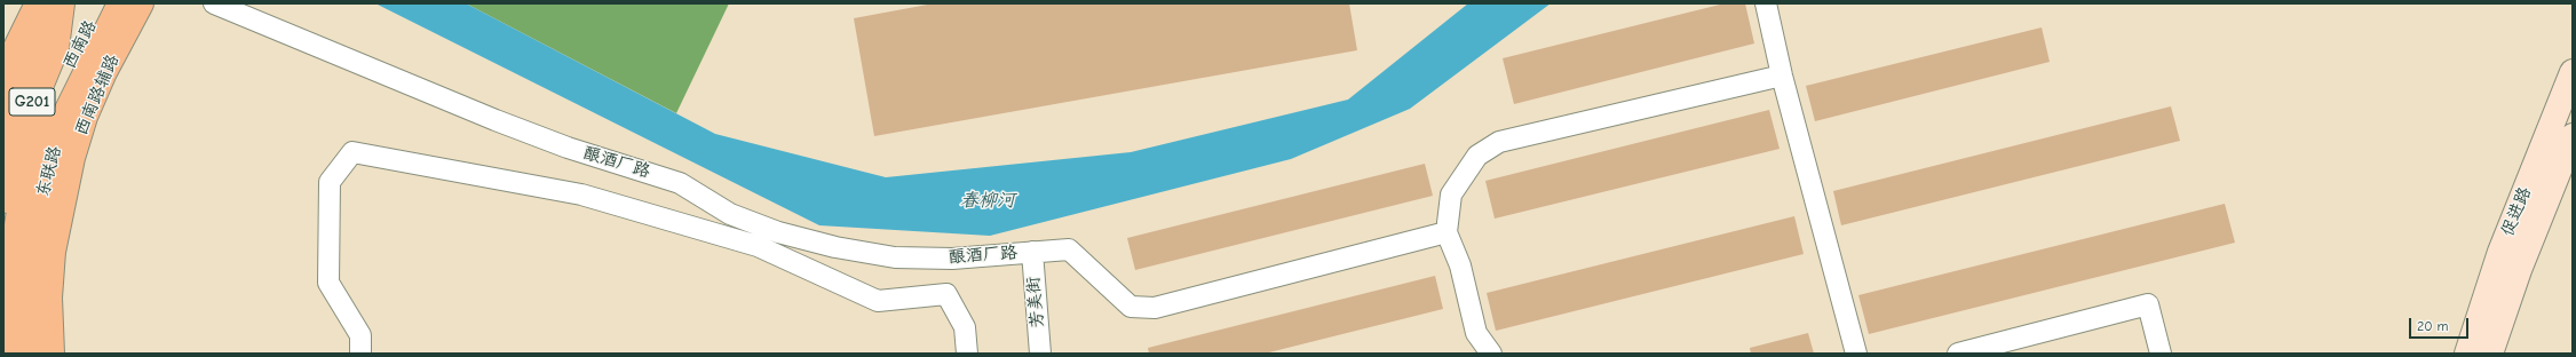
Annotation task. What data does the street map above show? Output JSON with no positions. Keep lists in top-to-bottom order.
{
  "streets": {
    "main road": [
      "西南路",
      "西南路辅路",
      "G201",
      "东联路",
      "促进路"
    ],
    "street": ["酿酒厂路", "芳美街"]
  },
  "crossings": [
    ["酿酒厂路", "芳美街"]
  ],
  "water": ["春柳河"],
  "scale_bar": "20 m"
}
